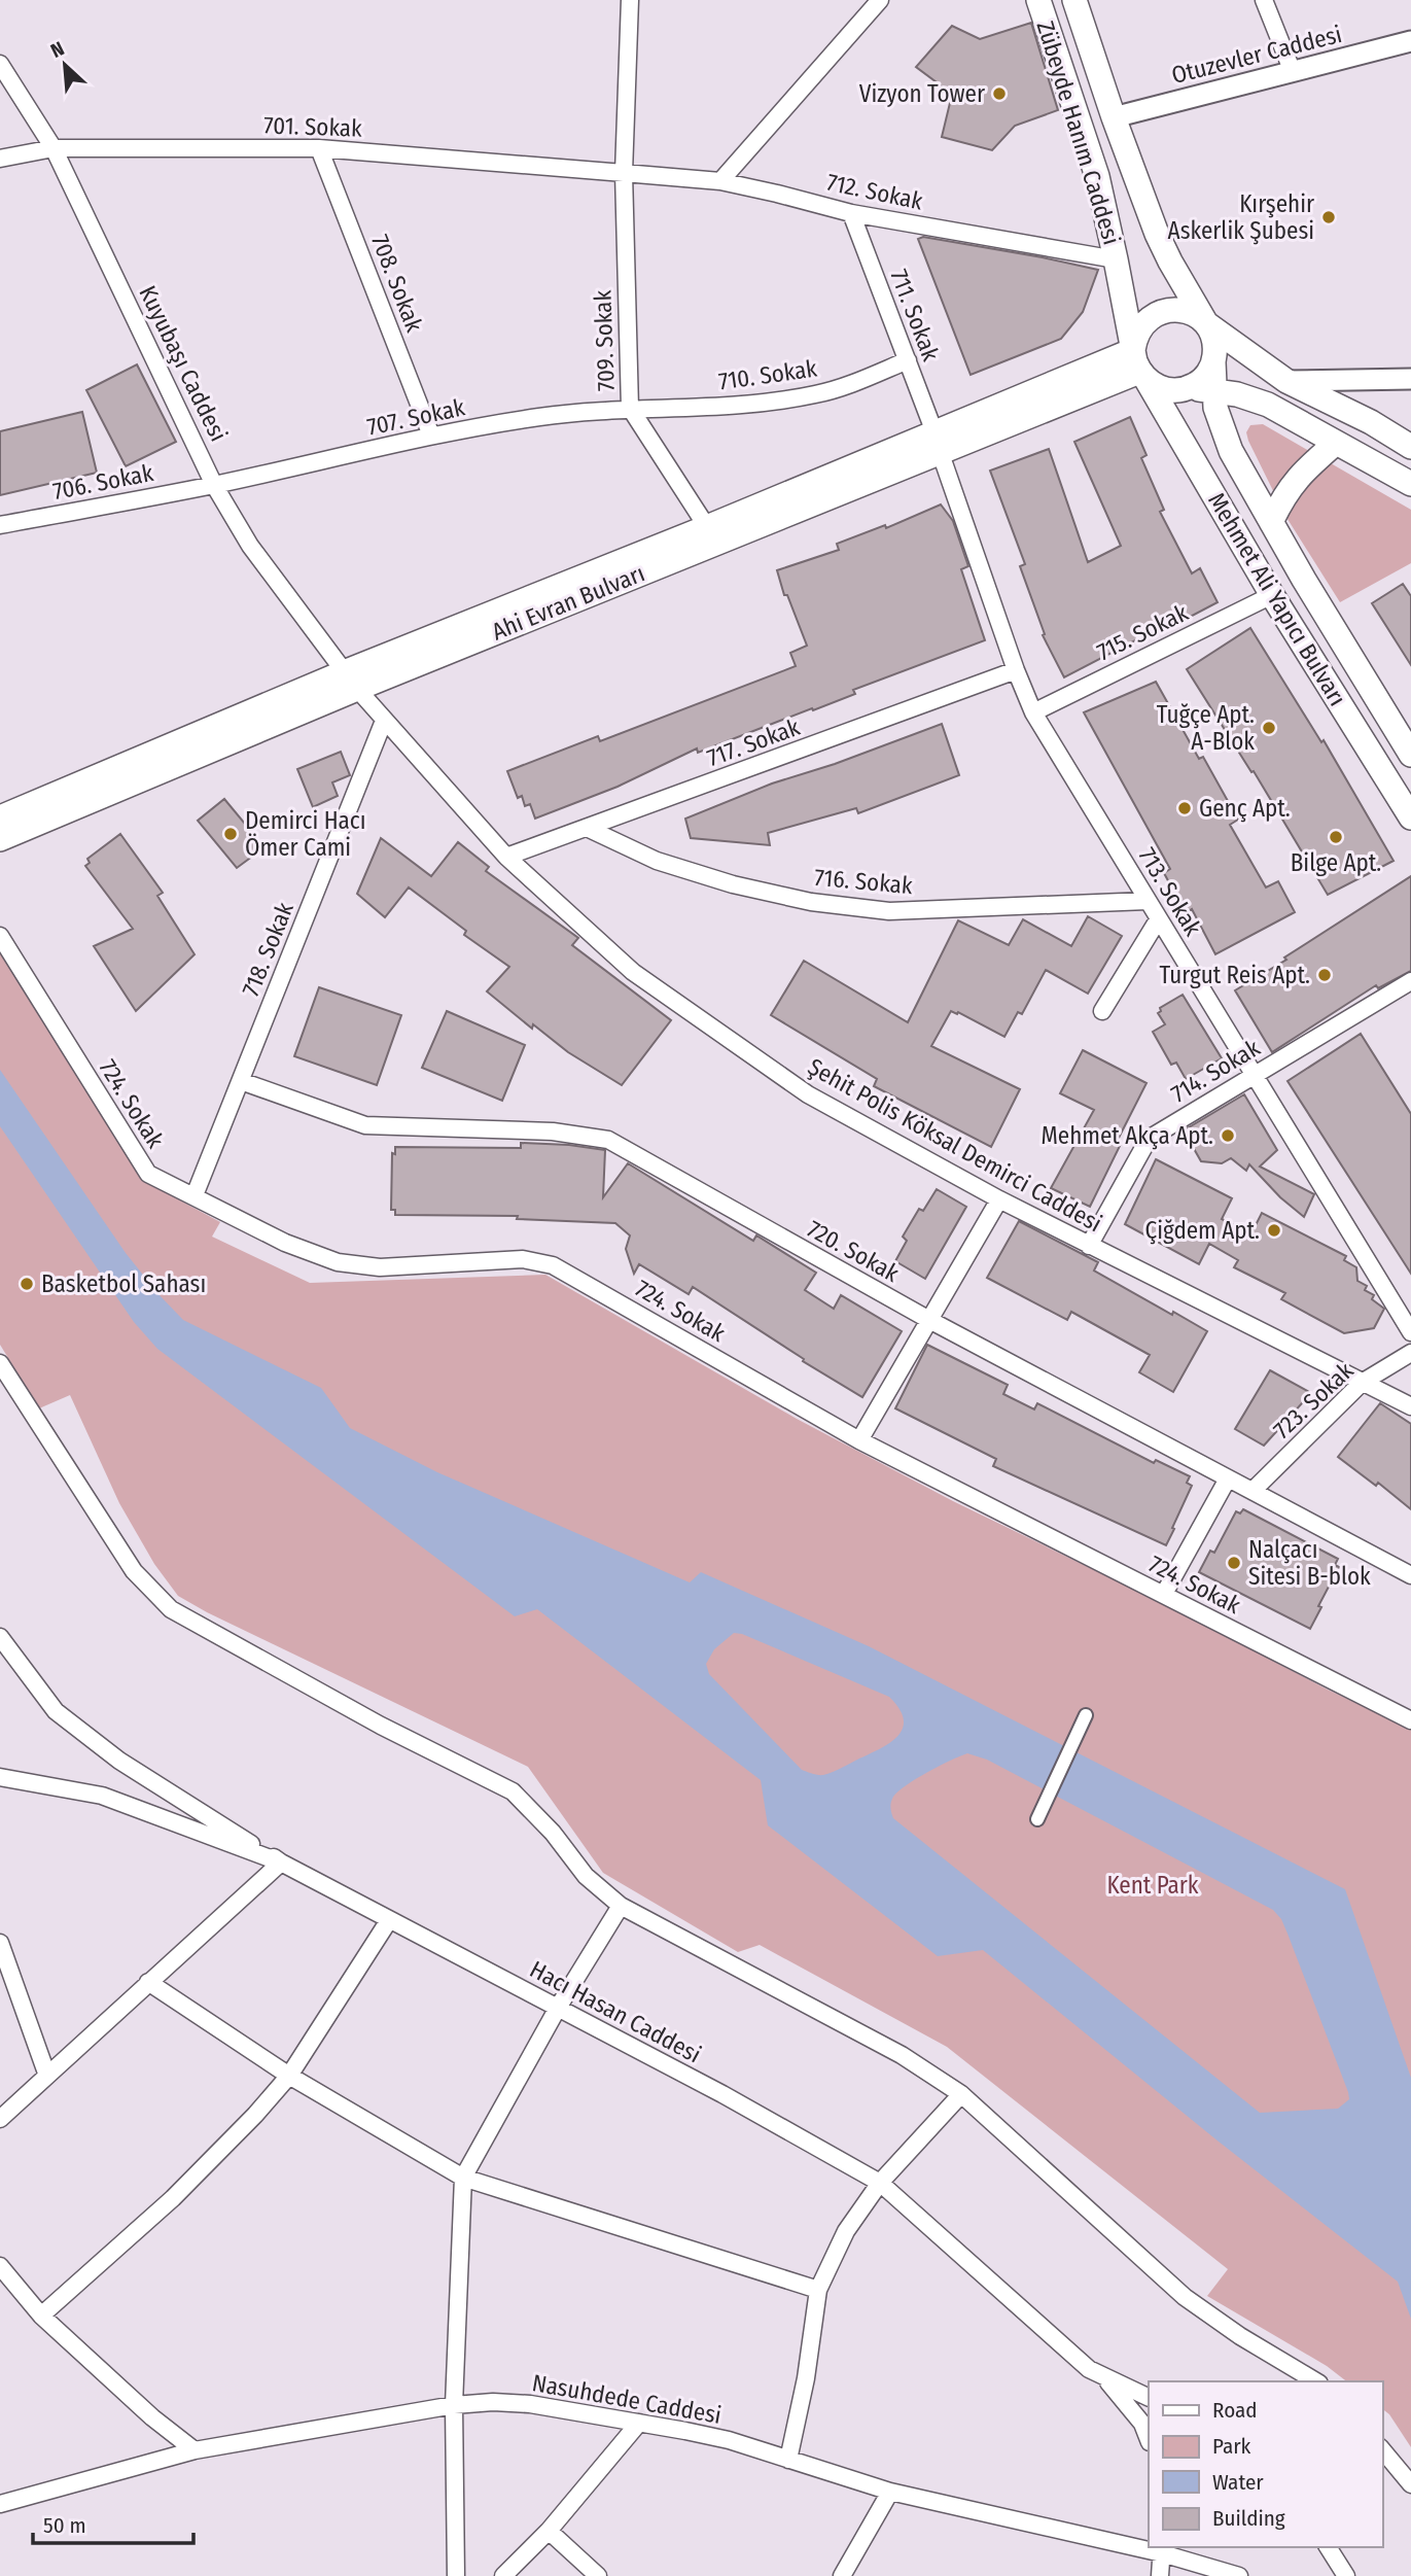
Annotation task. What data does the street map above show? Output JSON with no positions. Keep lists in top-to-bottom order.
{
  "streets": {
    "main road": ["Zübeyde Hanım Caddesi", "Mehmet Ali Yapıcı Bulvarı", "Ahi Evran Bulvarı"],
    "street": [
      "Otuzevler Caddesi",
      "701. Sokak",
      "712. Sokak",
      "708. Sokak",
      "711. Sokak",
      "709. Sokak",
      "Kuyubaşı Caddesi",
      "710. Sokak",
      "707. Sokak",
      "706. Sokak",
      "715. Sokak",
      "717. Sokak",
      "716. Sokak",
      "713. Sokak",
      "718. Sokak",
      "714. Sokak",
      "724. Sokak",
      "Şehit Polis Köksal Demirci Caddesi",
      "720. Sokak",
      "723. Sokak",
      "Hacı Hasan Caddesi",
      "Nasuhdede Caddesi"
    ]
  },
  "crossings": [
    ["Otuzevler Caddesi", "Zübeyde Hanım Caddesi"],
    ["701. Sokak", "712. Sokak"],
    ["701. Sokak", "708. Sokak"],
    ["701. Sokak", "709. Sokak"],
    ["701. Sokak", "Kuyubaşı Caddesi"],
    ["Zübeyde Hanım Caddesi", "712. Sokak"],
    ["Zübeyde Hanım Caddesi", "Mehmet Ali Yapıcı Bulvarı"],
    ["Zübeyde Hanım Caddesi", "Ahi Evran Bulvarı"],
    ["712. Sokak", "711. Sokak"],
    ["712. Sokak", "709. Sokak"],
    ["708. Sokak", "707. Sokak"],
    ["711. Sokak", "710. Sokak"],
    ["711. Sokak", "Ahi Evran Bulvarı"],
    ["711. Sokak", "713. Sokak"],
    ["709. Sokak", "710. Sokak"],
    ["709. Sokak", "707. Sokak"],
    ["709. Sokak", "Ahi Evran Bulvarı"],
    ["Kuyubaşı Caddesi", "707. Sokak"],
    ["Kuyubaşı Caddesi", "706. Sokak"],
    ["Kuyubaşı Caddesi", "Ahi Evran Bulvarı"],
    ["Kuyubaşı Caddesi", "Şehit Polis Köksal Demirci Caddesi"],
    ["710. Sokak", "707. Sokak"],
    ["707. Sokak", "706. Sokak"],
    ["Mehmet Ali Yapıcı Bulvarı", "Ahi Evran Bulvarı"],
    ["Mehmet Ali Yapıcı Bulvarı", "715. Sokak"],
    ["Ahi Evran Bulvarı", "713. Sokak"],
    ["Ahi Evran Bulvarı", "Şehit Polis Köksal Demirci Caddesi"],
    ["715. Sokak", "713. Sokak"],
    ["717. Sokak", "716. Sokak"],
    ["717. Sokak", "713. Sokak"],
    ["717. Sokak", "Şehit Polis Köksal Demirci Caddesi"],
    ["716. Sokak", "713. Sokak"],
    ["713. Sokak", "714. Sokak"],
    ["718. Sokak", "724. Sokak"],
    ["718. Sokak", "Şehit Polis Köksal Demirci Caddesi"],
    ["718. Sokak", "720. Sokak"],
    ["714. Sokak", "Şehit Polis Köksal Demirci Caddesi"],
    ["Şehit Polis Köksal Demirci Caddesi", "723. Sokak"],
    ["720. Sokak", "723. Sokak"]
  ],
  "parks": ["Kent Park"],
  "places": [
    "Vizyon Tower",
    "Kırşehir Askerlik Şubesi",
    "Tuğçe Apt. A-Blok",
    "Genç Apt.",
    "Demirci Hacı Ömer Cami",
    "Bilge Apt.",
    "Turgut Reis Apt.",
    "Mehmet Akça Apt.",
    "Çiğdem Apt.",
    "Basketbol Sahası",
    "Nalçacı Sitesi B-blok"
  ],
  "legend": [
    "Road",
    "Park",
    "Water",
    "Building"
  ],
  "scale_bar": "50 m",
  "north": "top left"
}
